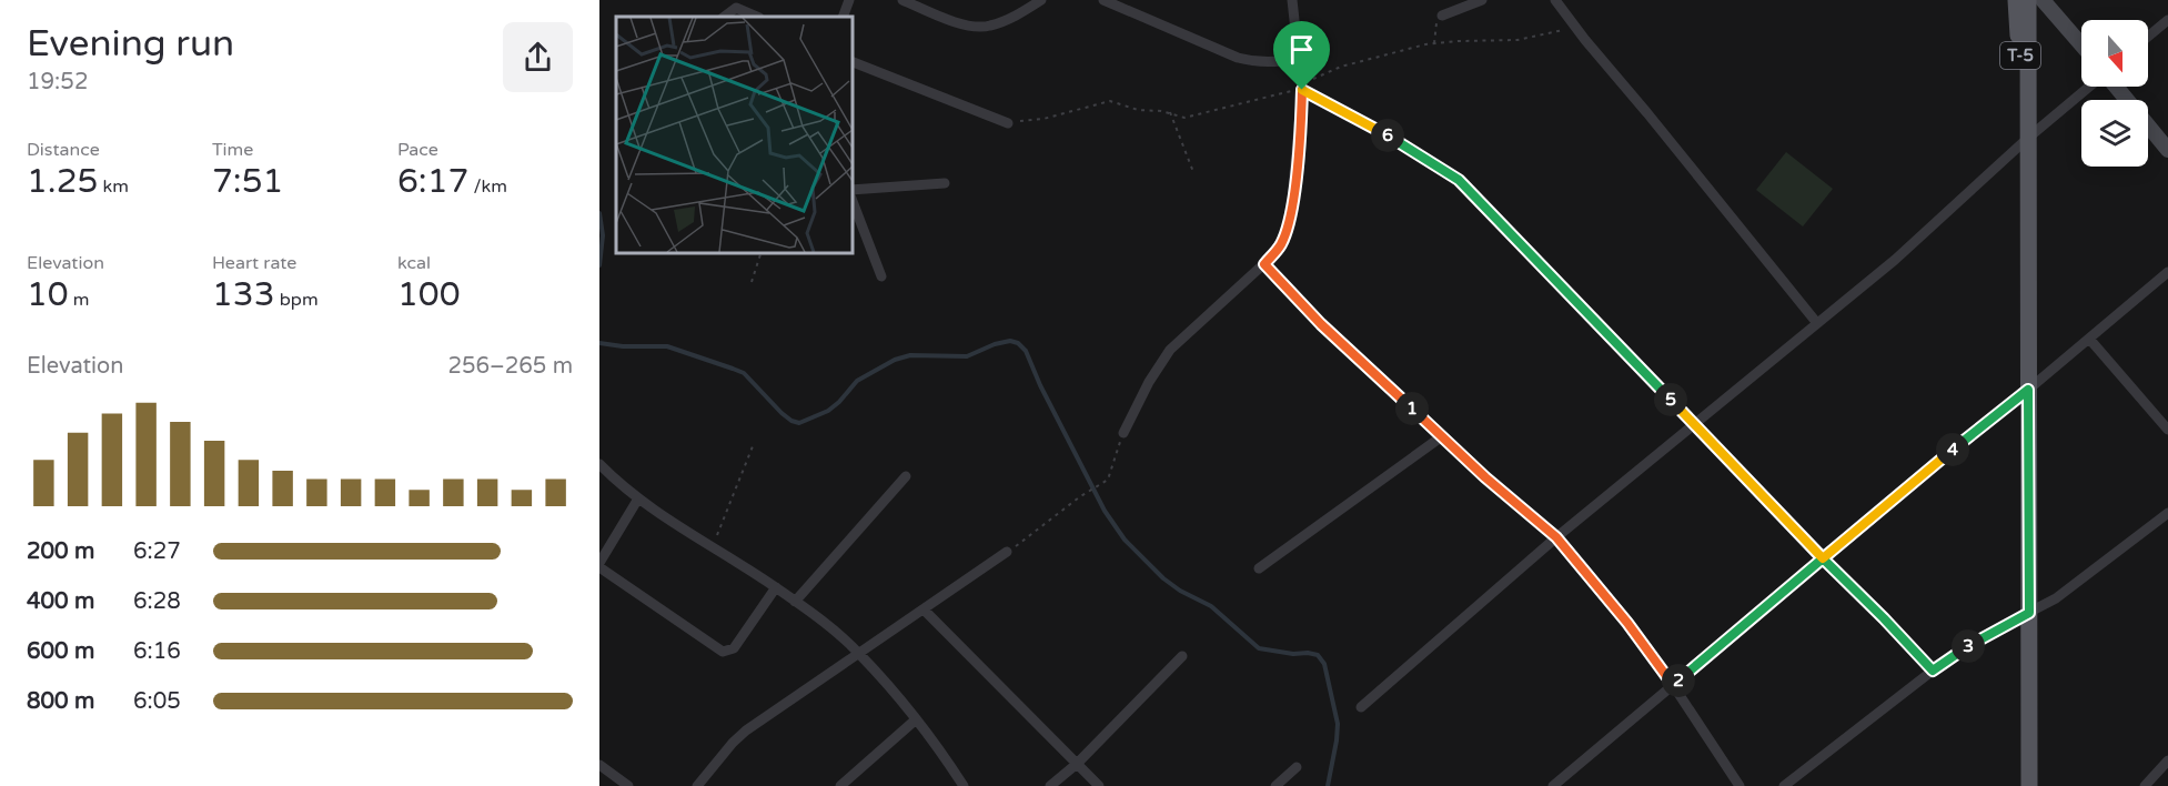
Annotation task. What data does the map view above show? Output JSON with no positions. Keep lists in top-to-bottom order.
{
  "streets": {
    "main road": ["T-5"]
  },
  "north": "bottom",
  "page": {
    "heading": ["Evening run", "19:52"],
    "stats": [
      ["Distance", "1.25 km"],
      ["Time", "7:51"],
      ["Pace", "6:17 /km"],
      ["Elevation", "10 m"],
      ["Heart rate", "133 bpm"],
      ["kcal", "100"]
    ],
    "pins": [
      "6",
      "5",
      "1",
      "4",
      "3",
      "2"
    ],
    "chart": ["Elevation", "256–265 m"],
    "list": [
      {
        "name": "200 m",
        "note": "6:27"
      },
      {
        "name": "400 m",
        "note": "6:28"
      },
      {
        "name": "600 m",
        "note": "6:16"
      },
      {
        "name": "800 m",
        "note": "6:05"
      }
    ]
  }
}
